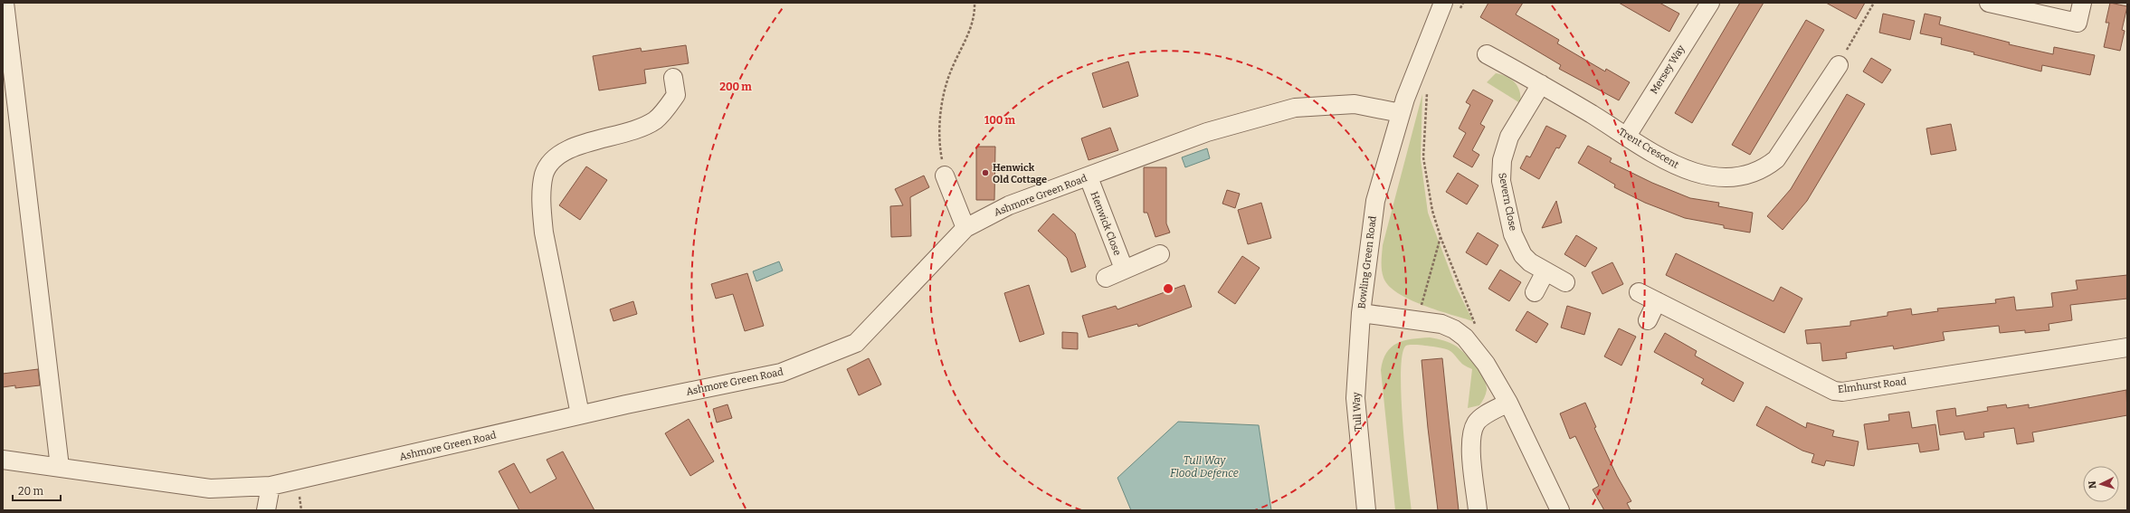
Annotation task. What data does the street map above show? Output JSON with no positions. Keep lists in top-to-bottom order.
{
  "streets": {
    "street": [
      "Mersey Way",
      "Trent Crescent",
      "Ashmore Green Road",
      "Severn Close",
      "Henwick Close",
      "Bowling Green Road",
      "Elmhurst Road",
      "Tull Way"
    ]
  },
  "crossings": [
    ["Mersey Way", "Trent Crescent"],
    ["Trent Crescent", "Severn Close"],
    ["Ashmore Green Road", "Henwick Close"],
    ["Ashmore Green Road", "Bowling Green Road"],
    ["Bowling Green Road", "Tull Way"]
  ],
  "water": ["Tull Way Flood Defence"],
  "places": ["Henwick Old Cottage"],
  "scale_bar": "20 m",
  "north": "left",
  "rings": ["200 m", "100 m"]
}
